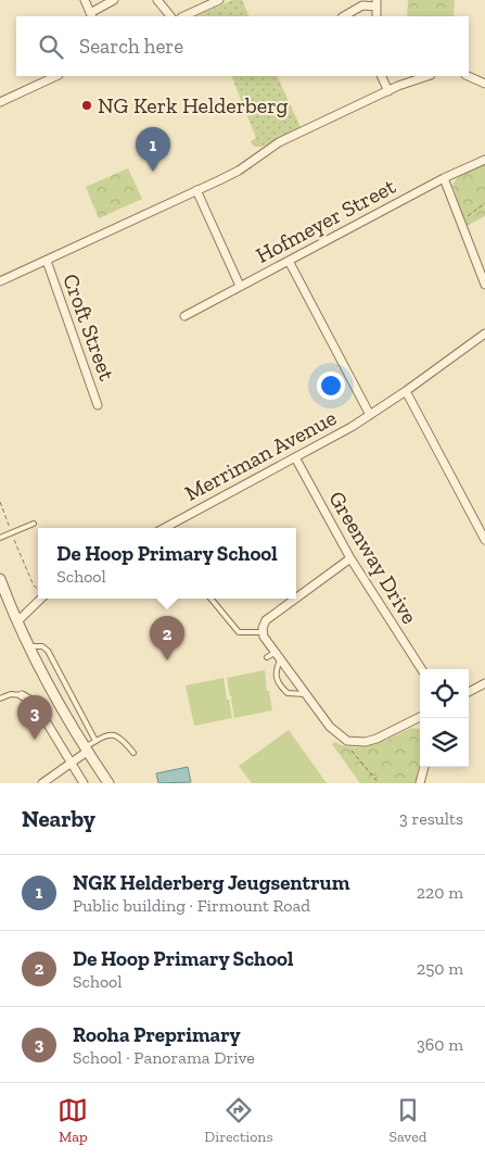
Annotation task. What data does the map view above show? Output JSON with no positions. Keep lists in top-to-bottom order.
{
  "streets": {
    "street": [
      "Hofmeyer Street",
      "Croft Street",
      "Merriman Avenue",
      "Greenway Drive"
    ]
  },
  "crossings": [
    ["Merriman Avenue", "Greenway Drive"]
  ],
  "places": ["NG Kerk Helderberg"],
  "page": {
    "search": "Search here",
    "pins": ["1", "2", "3"],
    "popup": ["De Hoop Primary School", "School"],
    "heading": ["Nearby", "3 results"],
    "list": [
      {
        "mark": "1",
        "name": "NGK Helderberg Jeugsentrum",
        "note": "Public building · Firmount Road",
        "value": "220 m"
      },
      {
        "mark": "2",
        "name": "De Hoop Primary School",
        "note": "School",
        "value": "250 m"
      },
      {
        "mark": "3",
        "name": "Rooha Preprimary",
        "note": "School · Panorama Drive",
        "value": "360 m"
      }
    ],
    "nav": ["Map", "Directions", "Saved"]
  }
}
